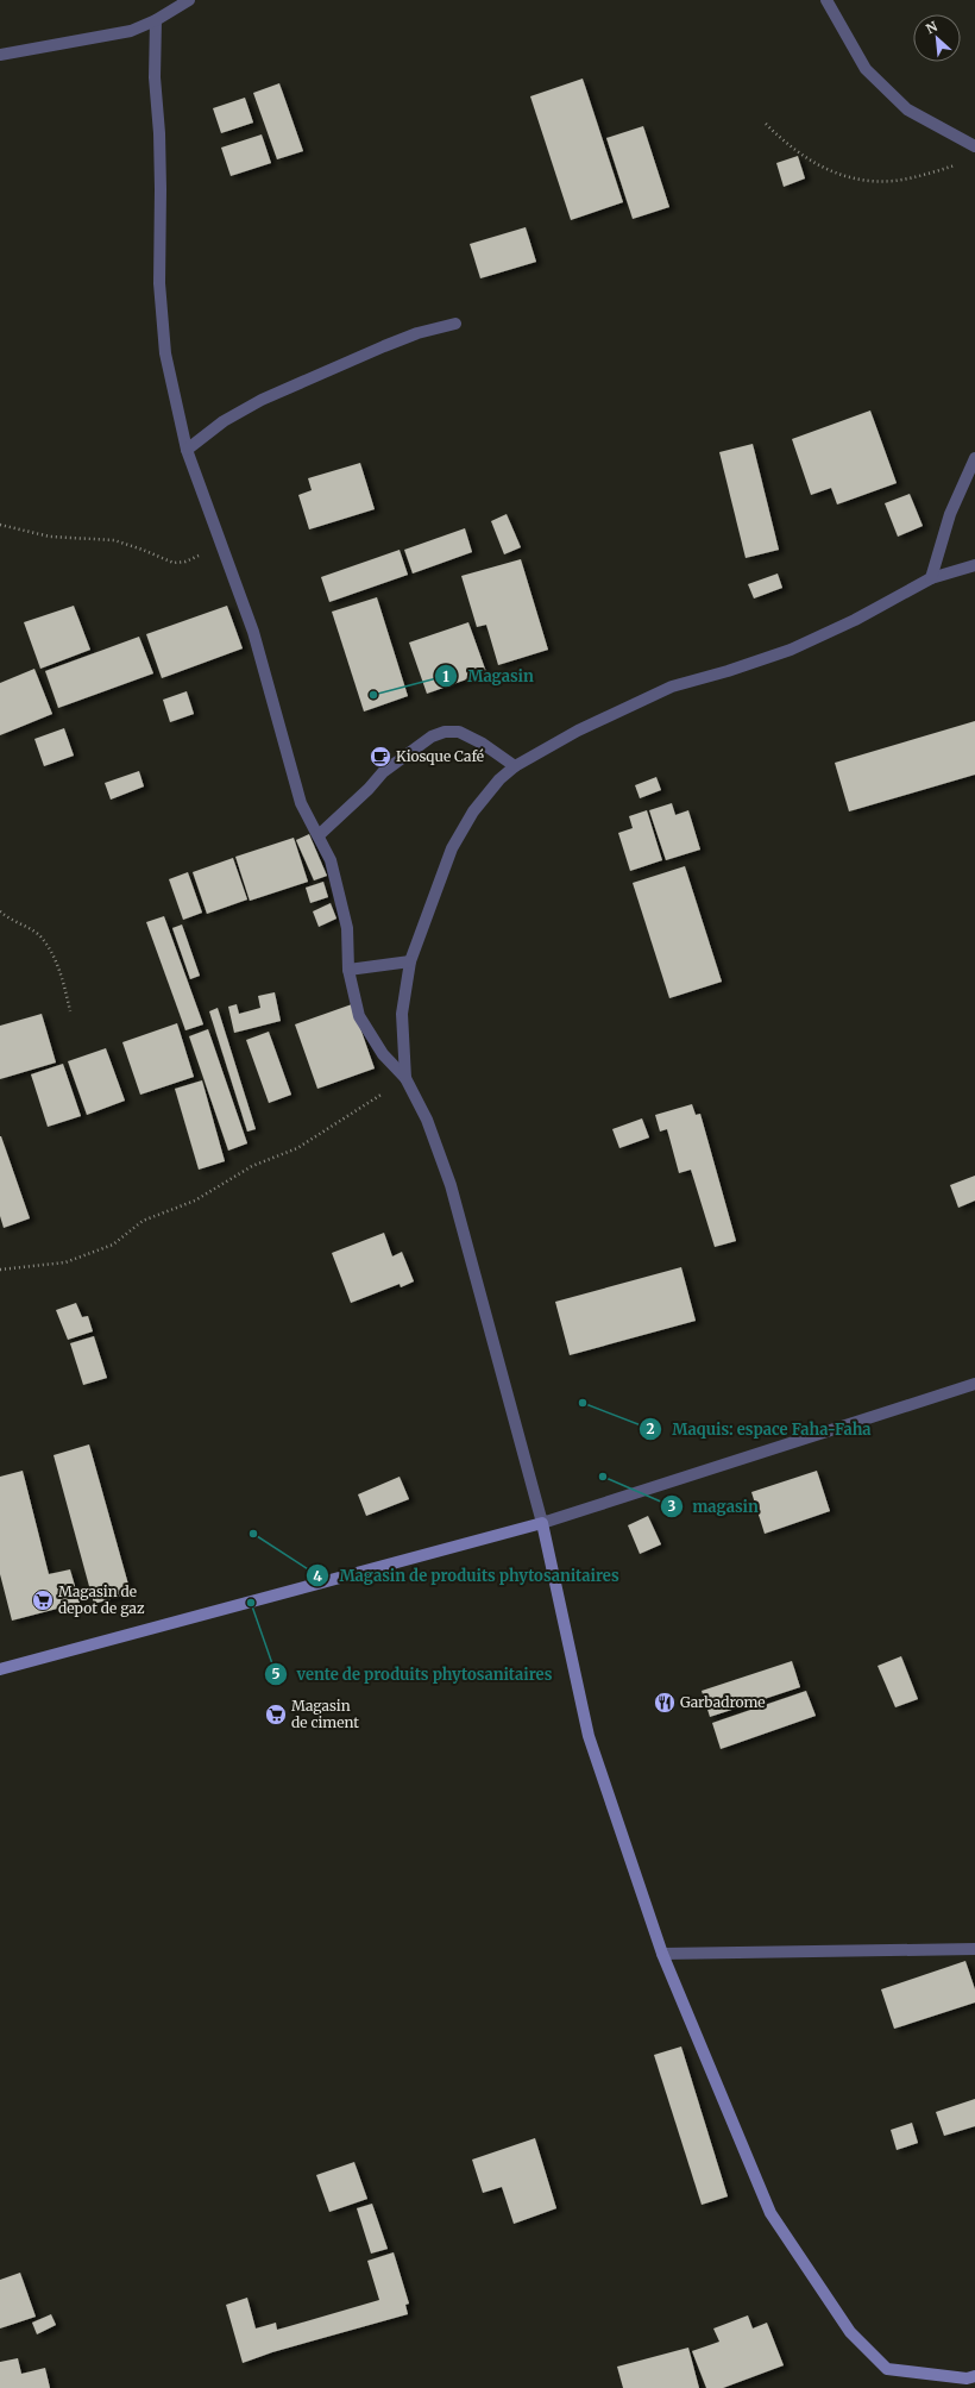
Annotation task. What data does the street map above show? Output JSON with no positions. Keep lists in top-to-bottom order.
{
  "places": {
    "other": [
      "Magasin",
      "Maquis: espace Faha-Faha",
      "magasin",
      "Magasin de produits phytosanitaires",
      "vente de produits phytosanitaires"
    ],
    "cafe": ["Kiosque Café"],
    "supermarket": ["Magasin de depot de gaz", "Magasin de ciment"],
    "restaurant": ["Garbadrome"]
  },
  "north": "top left"
}
